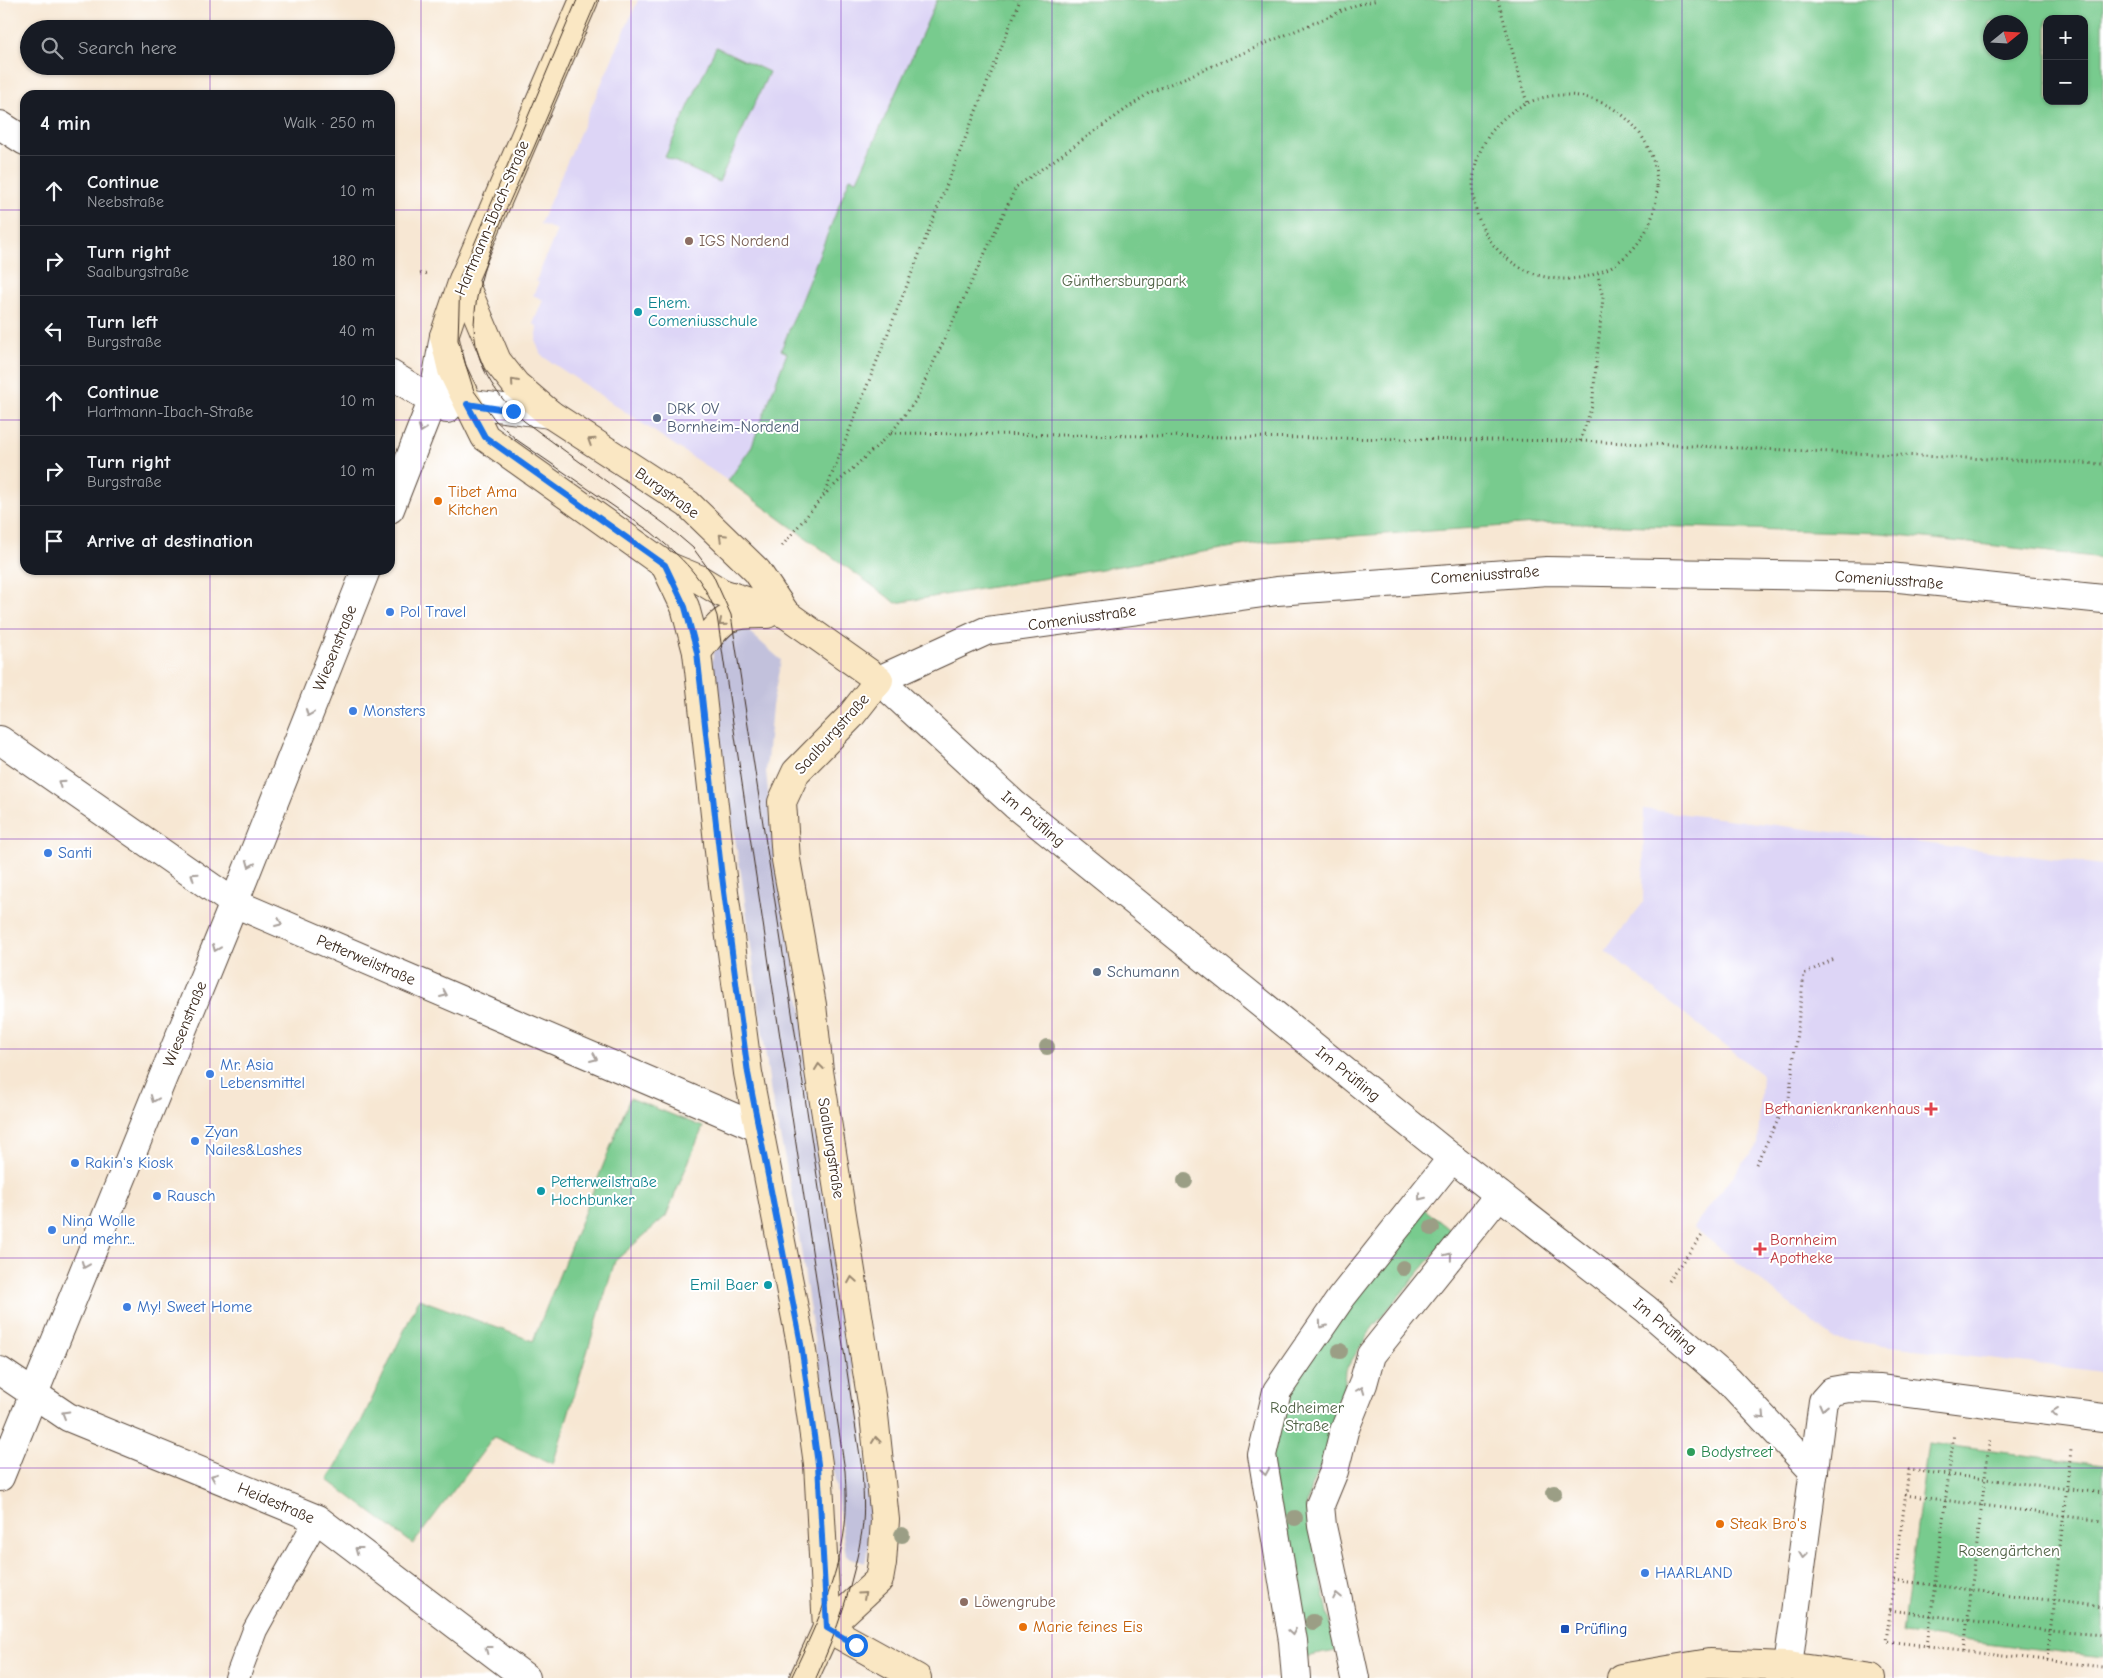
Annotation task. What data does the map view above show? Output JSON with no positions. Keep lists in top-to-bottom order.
{
  "streets": {
    "street": [
      "Hartmann-Ibach-Straße",
      "Burgstraße",
      "Comeniusstraße",
      "Wiesenstraße",
      "Saalburgstraße",
      "Im Prüfling",
      "Petterweilstraße",
      "Heidestraße"
    ]
  },
  "crossings": [
    ["Hartmann-Ibach-Straße", "Burgstraße"],
    ["Burgstraße", "Comeniusstraße"],
    ["Burgstraße", "Saalburgstraße"],
    ["Burgstraße", "Im Prüfling"],
    ["Comeniusstraße", "Saalburgstraße"],
    ["Comeniusstraße", "Im Prüfling"],
    ["Wiesenstraße", "Petterweilstraße"],
    ["Wiesenstraße", "Heidestraße"],
    ["Saalburgstraße", "Im Prüfling"],
    ["Saalburgstraße", "Petterweilstraße"]
  ],
  "one_way": ["Wiesenstraße", "Heidestraße"],
  "parks": ["Günthersburgpark", "Rodheimer Straße", "Rosengärtchen"],
  "places": {
    "other": [
      "IGS Nordend",
      "Ehem. Comeniusschule",
      "DRK OV Bornheim-Nordend",
      "Tibet Ama Kitchen",
      "Pol Travel",
      "Monsters",
      "Santi",
      "Schumann",
      "Mr. Asia Lebensmittel",
      "Zyan Nailes&Lashes",
      "Rakin's Kiosk",
      "Petterweilstraße Hochbunker",
      "Rausch",
      "Nina Wolle und mehr...",
      "Emil Baer",
      "My! Sweet Home",
      "Bodystreet",
      "Steak Bro's",
      "HAARLAND",
      "Löwengrube",
      "Marie feines Eis"
    ],
    "health": ["Bethanienkrankenhaus", "Bornheim Apotheke"],
    "transit": ["Prüfling"]
  },
  "north": "right",
  "page": {
    "map_buttons": ["+", "−"],
    "search": "Search here",
    "heading": ["4 min", "Walk · 250 m"],
    "list": [
      ["Continue", "Neebstraße", "10 m"],
      ["Turn right", "Saalburgstraße", "180 m"],
      ["Turn left", "Burgstraße", "40 m"],
      ["Continue", "Hartmann-Ibach-Straße", "10 m"],
      ["Turn right", "Burgstraße", "10 m"],
      "Arrive at destination"
    ]
  }
}
